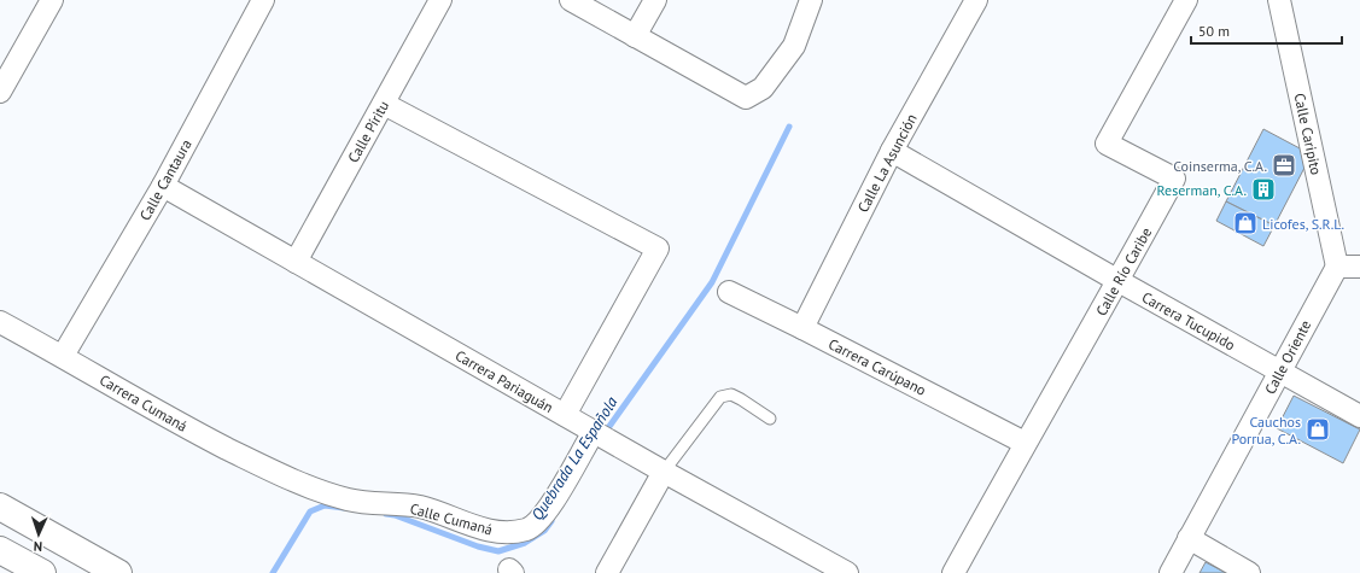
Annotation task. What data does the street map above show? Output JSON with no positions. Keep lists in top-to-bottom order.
{
  "streets": {
    "street": [
      "Calle Píritu",
      "Calle Caripito",
      "Calle La Asunción",
      "Calle Cantaura",
      "Calle Río Caribe",
      "Carrera Tucupido",
      "Calle Oriente",
      "Carrera Carúpano",
      "Carrera Pariaguán",
      "Carrera Cumaná",
      "Calle Cumaná"
    ]
  },
  "crossings": [
    ["Calle Píritu", "Carrera Pariaguán"],
    ["Calle Caripito", "Calle Oriente"],
    ["Calle La Asunción", "Carrera Tucupido"],
    ["Calle La Asunción", "Carrera Carúpano"],
    ["Calle Cantaura", "Carrera Pariaguán"],
    ["Calle Cantaura", "Carrera Cumaná"],
    ["Calle Río Caribe", "Carrera Tucupido"],
    ["Calle Río Caribe", "Carrera Carúpano"],
    ["Carrera Tucupido", "Calle Oriente"],
    ["Carrera Pariaguán", "Calle Cumaná"],
    ["Carrera Cumaná", "Calle Cumaná"]
  ],
  "water": ["Quebrada La Española"],
  "places": {
    "office": ["Coinserma, C.A."],
    "building": ["Reserman, C.A."],
    "shop": ["Licofes, S.R.L.", "Cauchos Porrua, C.A."]
  },
  "scale_bar": "50 m",
  "north": "bottom"
}
